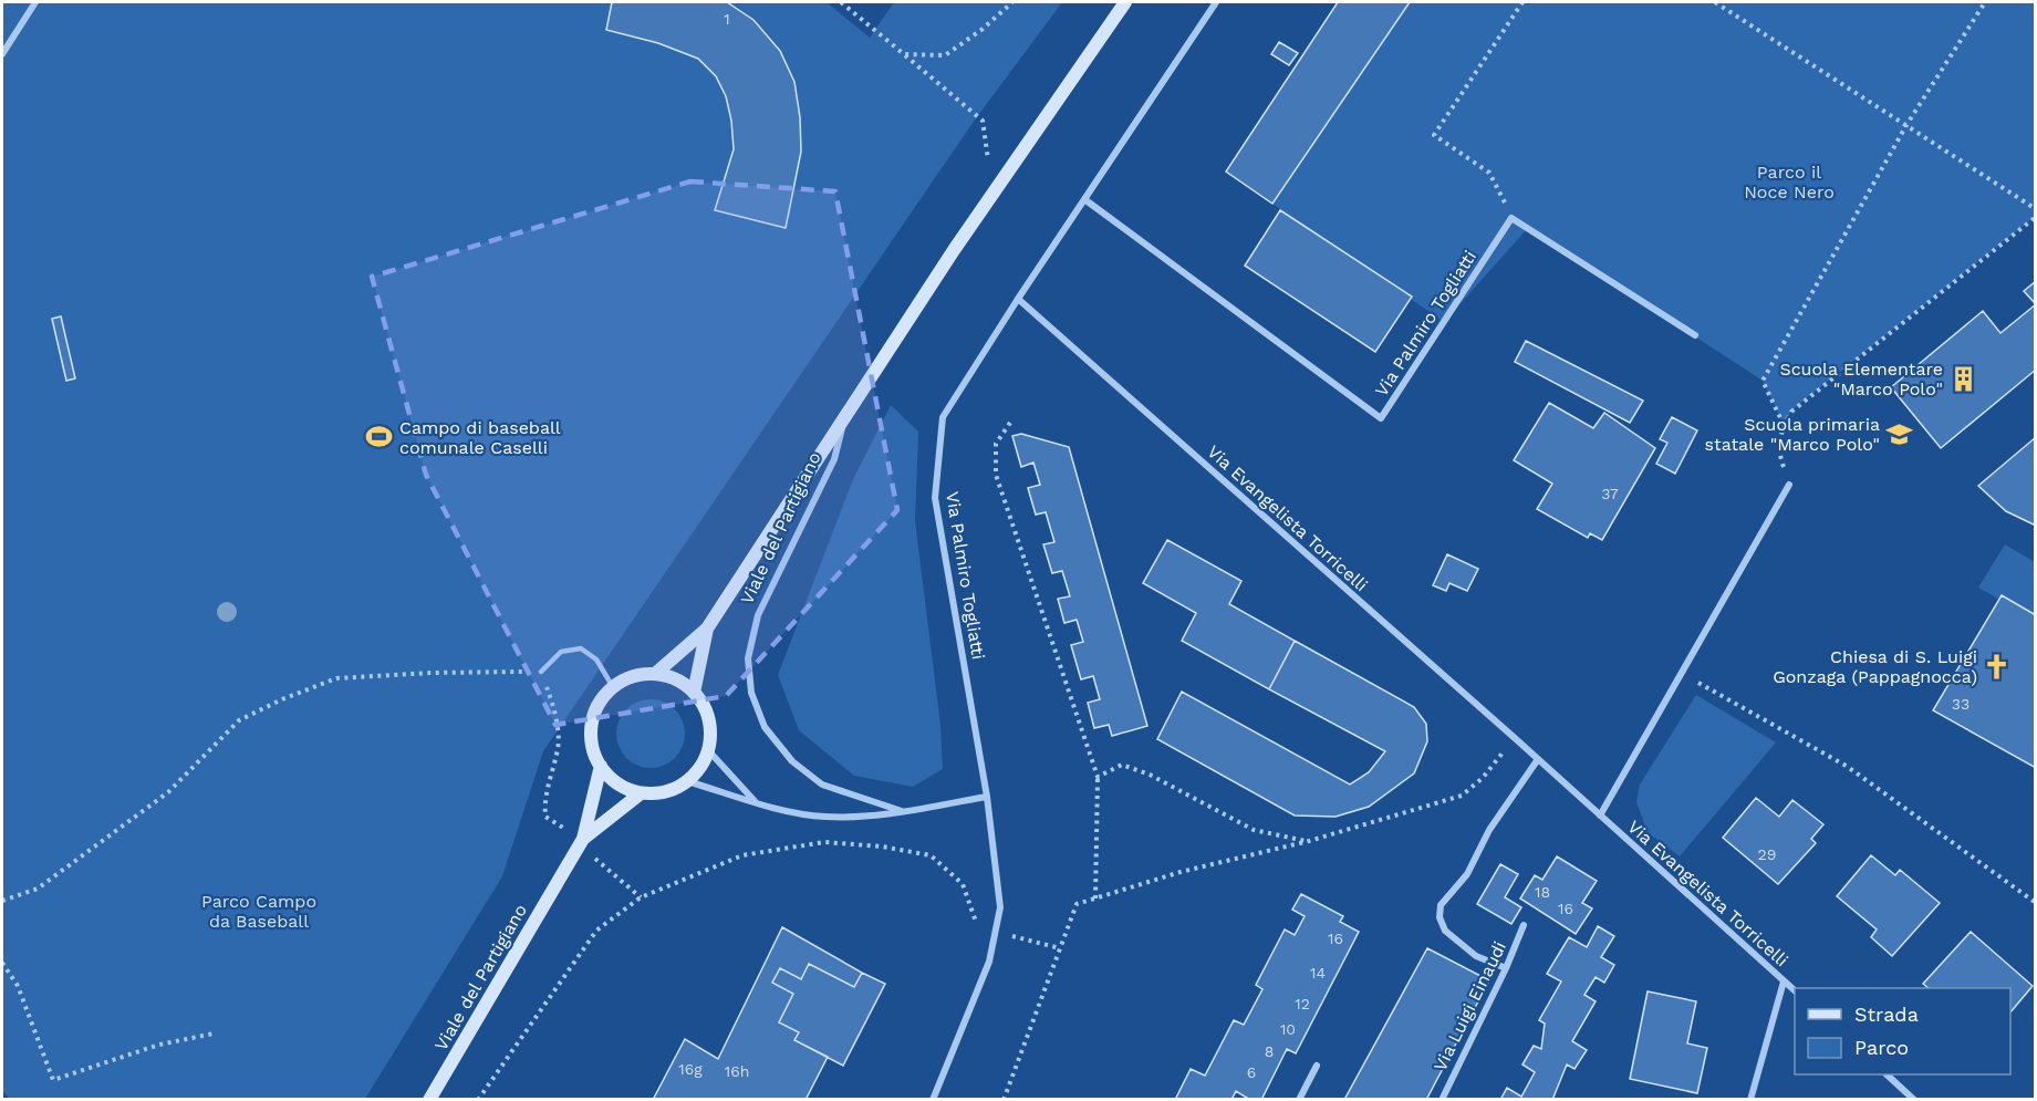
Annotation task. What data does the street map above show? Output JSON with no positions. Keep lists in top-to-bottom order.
{
  "streets": {
    "main road": ["Viale del Partigiano"],
    "street": ["Via Palmiro Togliatti", "Via Evangelista Torricelli", "Via Luigi Einaudi"]
  },
  "crossings": [
    ["Via Palmiro Togliatti", "Via Evangelista Torricelli"]
  ],
  "parks": ["Parco il Noce Nero", "Parco Campo da Baseball"],
  "places": {
    "building": ["Scuola Elementare \"Marco Polo\""],
    "school or university": ["Scuola primaria statale \"Marco Polo\""],
    "sports": ["Campo di baseball comunale Caselli"],
    "church": ["Chiesa di S. Luigi Gonzaga (Pappagnocca)"]
  },
  "house_numbers": [
    "1",
    "37",
    "33",
    "29",
    "18",
    "16",
    "16",
    "14",
    "12",
    "10",
    "8",
    "16g",
    "16h",
    "6"
  ],
  "legend": ["Strada", "Parco"]
}
